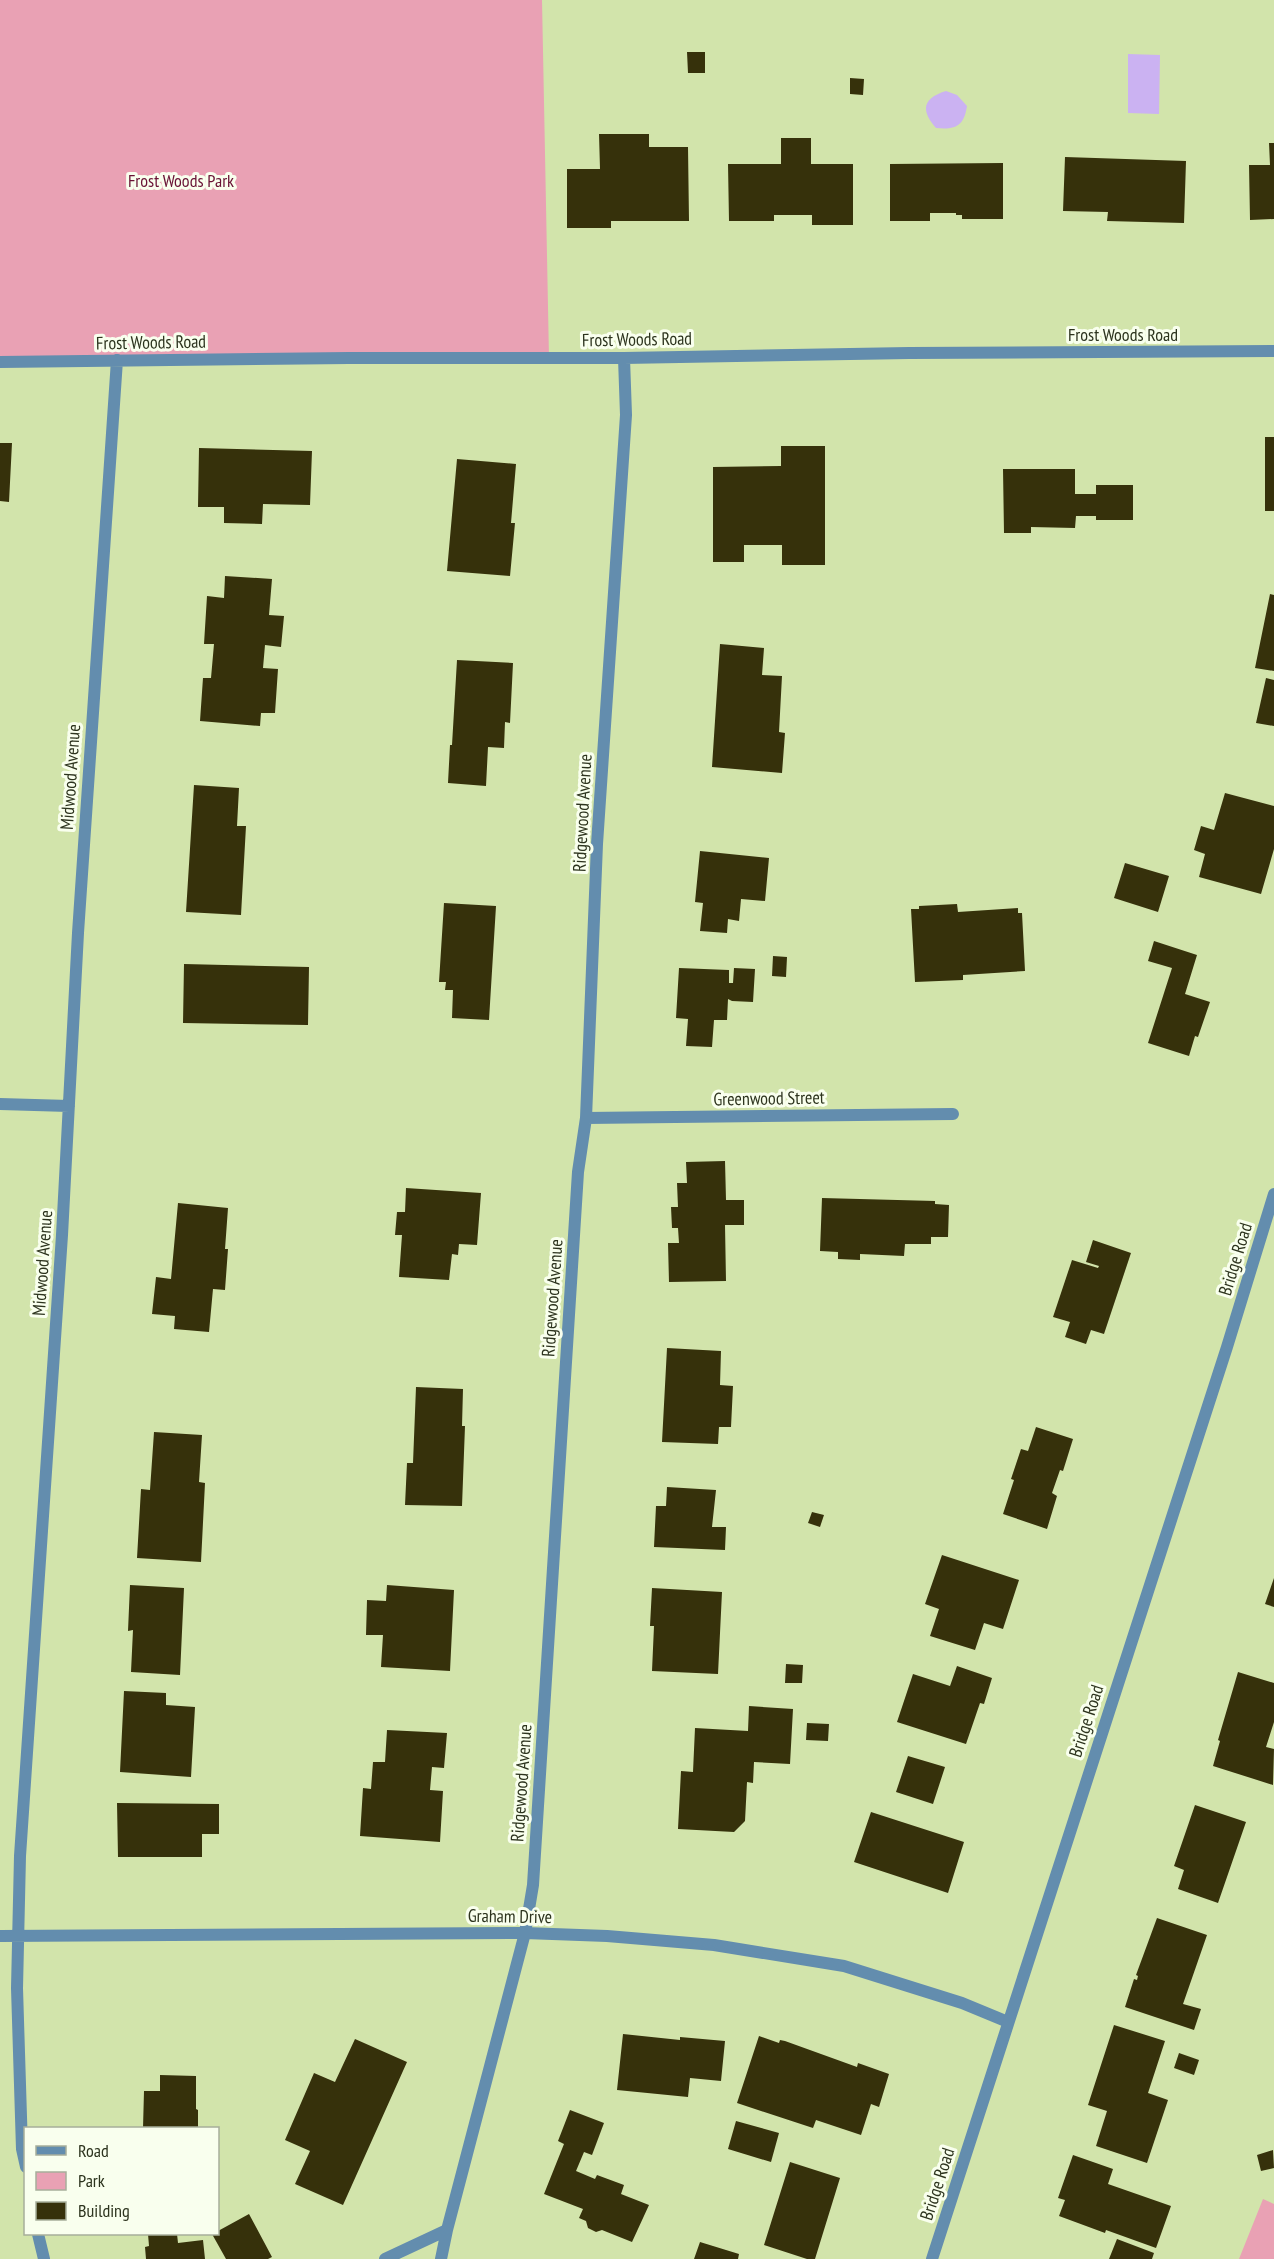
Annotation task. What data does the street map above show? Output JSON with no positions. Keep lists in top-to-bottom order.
{
  "streets": {
    "street": [
      "Frost Woods Road",
      "Midwood Avenue",
      "Ridgewood Avenue",
      "Greenwood Street",
      "Bridge Road",
      "Graham Drive"
    ]
  },
  "crossings": [
    ["Frost Woods Road", "Midwood Avenue"],
    ["Frost Woods Road", "Ridgewood Avenue"],
    ["Midwood Avenue", "Graham Drive"],
    ["Ridgewood Avenue", "Greenwood Street"],
    ["Ridgewood Avenue", "Graham Drive"],
    ["Bridge Road", "Graham Drive"]
  ],
  "parks": ["Frost Woods Park"],
  "legend": ["Road", "Park", "Building"]
}
